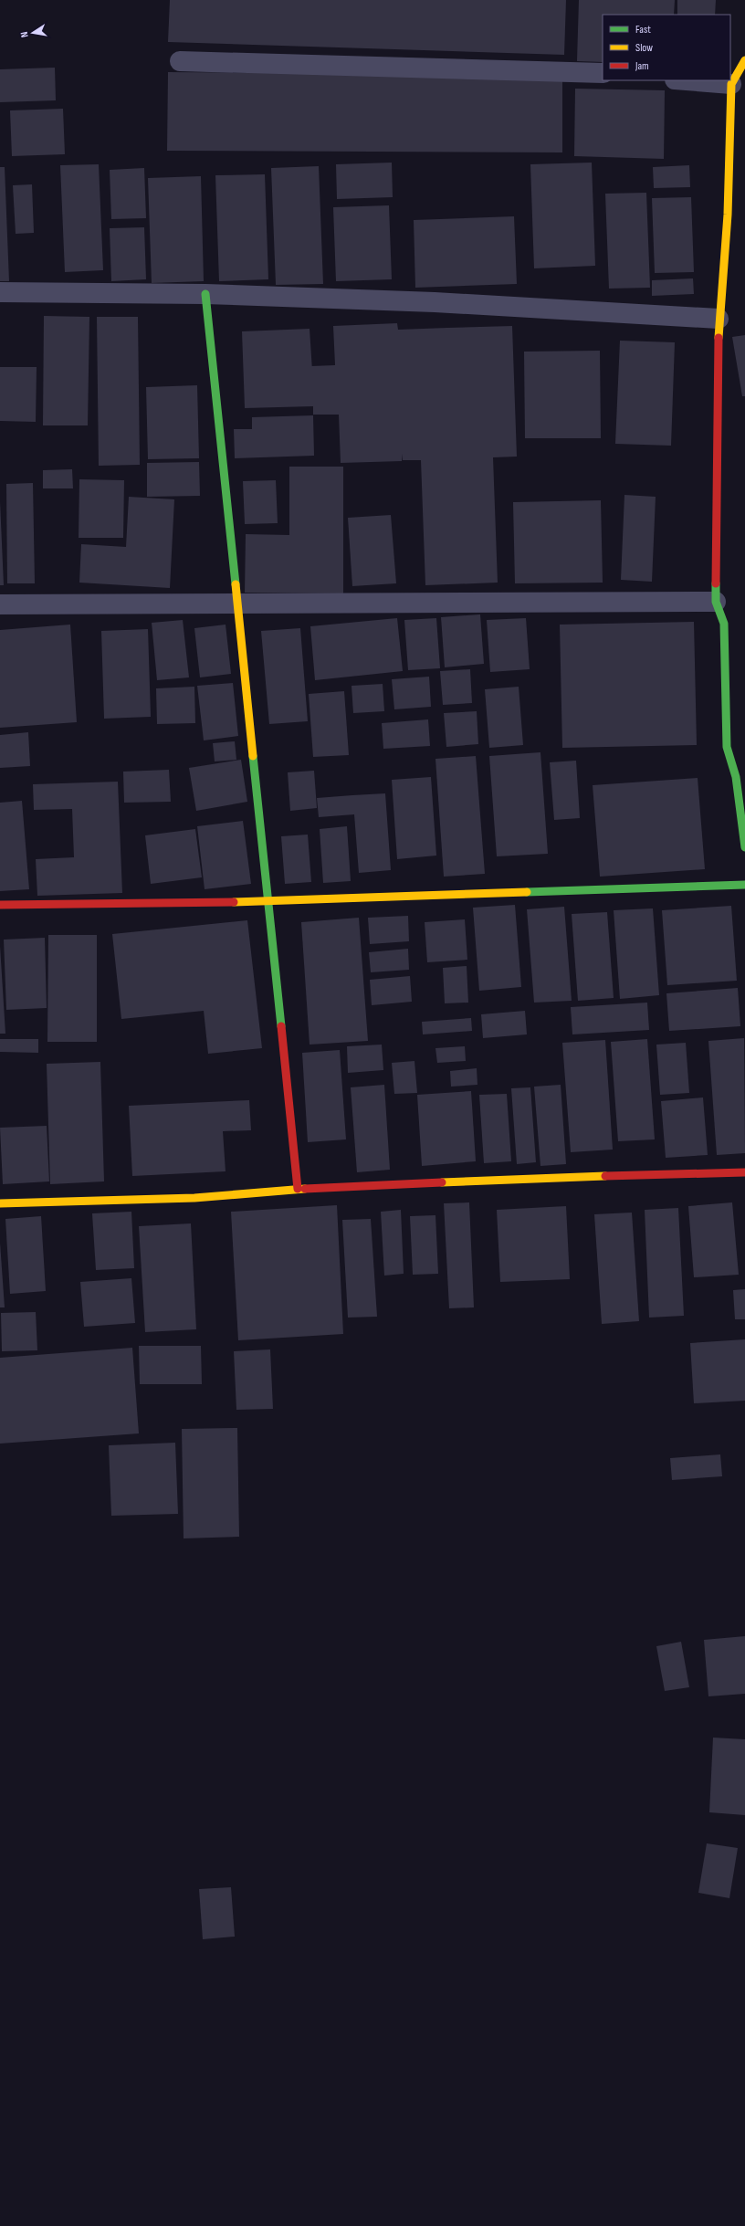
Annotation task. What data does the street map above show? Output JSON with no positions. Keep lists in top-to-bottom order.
{
  "legend": ["Fast", "Slow", "Jam"],
  "north": "left"
}
